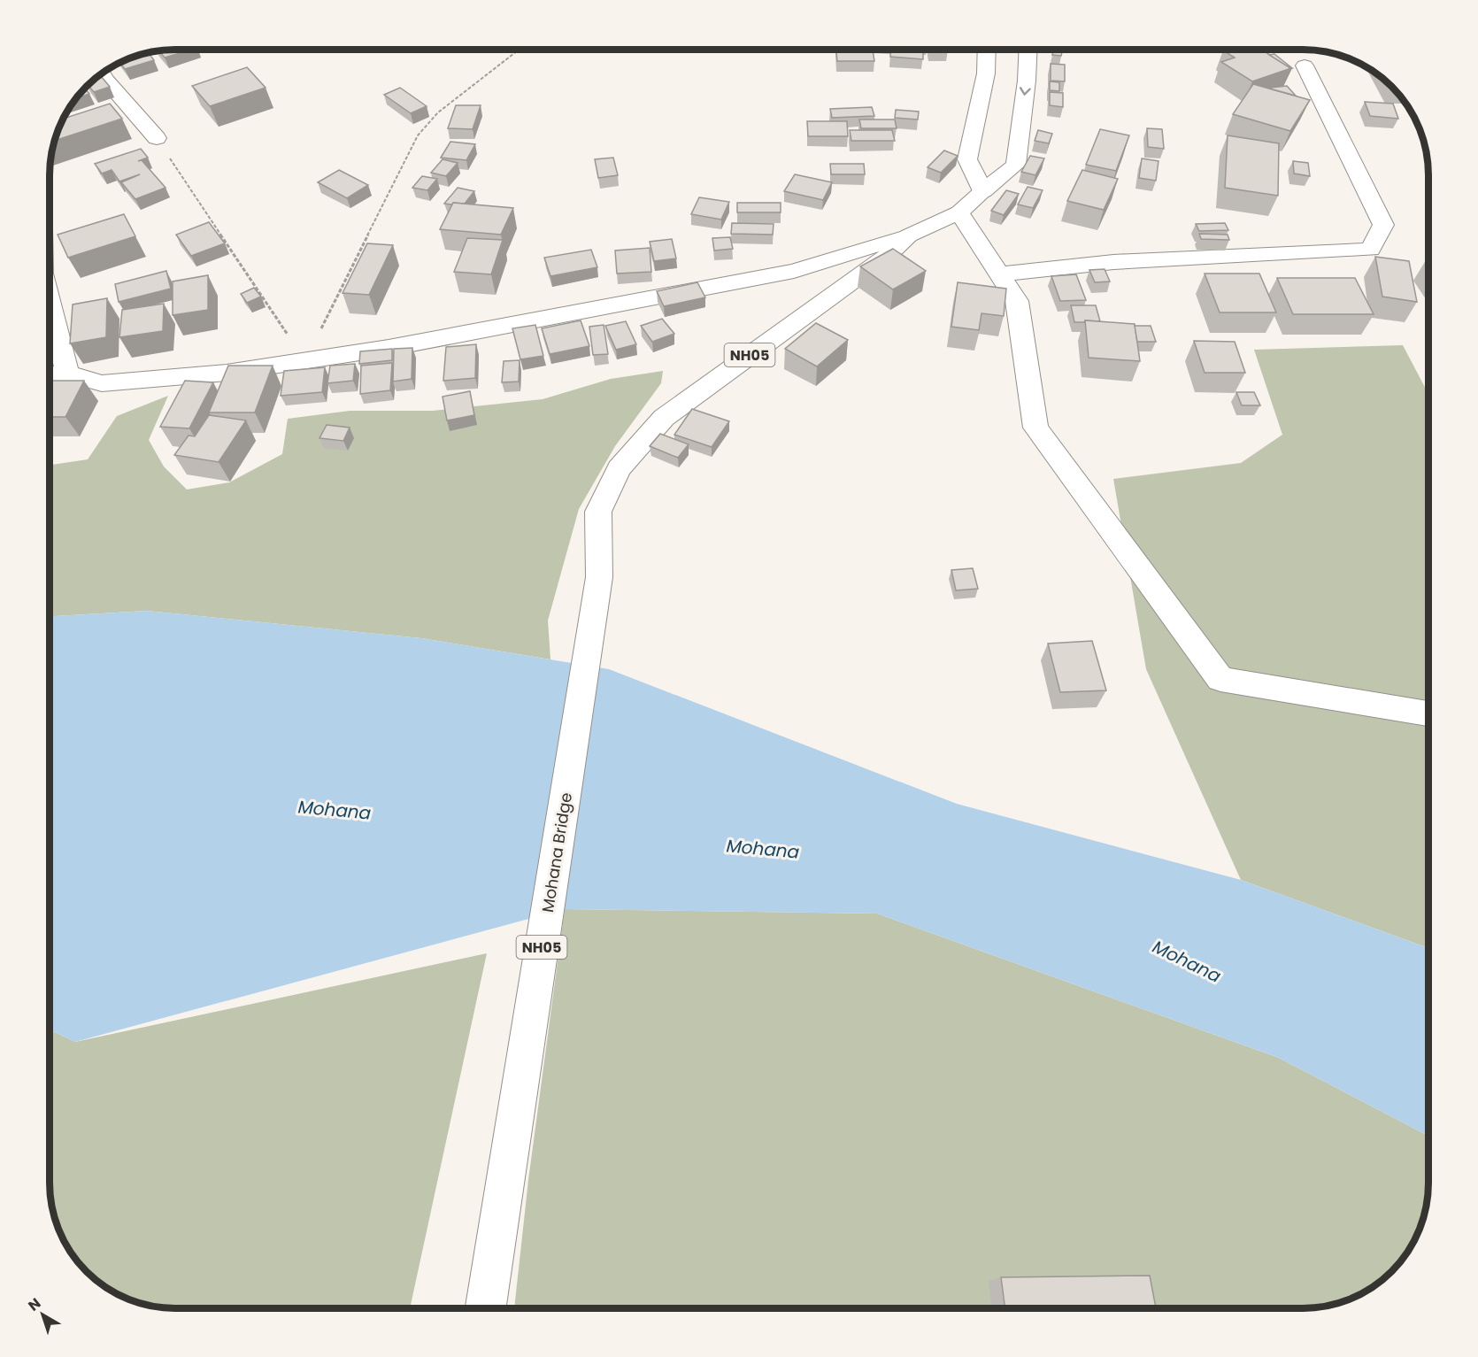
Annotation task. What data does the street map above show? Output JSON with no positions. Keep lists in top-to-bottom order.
{
  "streets": {
    "main road": ["NH05", "Mohana Bridge"]
  },
  "crossings": [
    ["NH05", "Mohana Bridge"]
  ],
  "water": ["Mohana"],
  "north": "top left"
}
